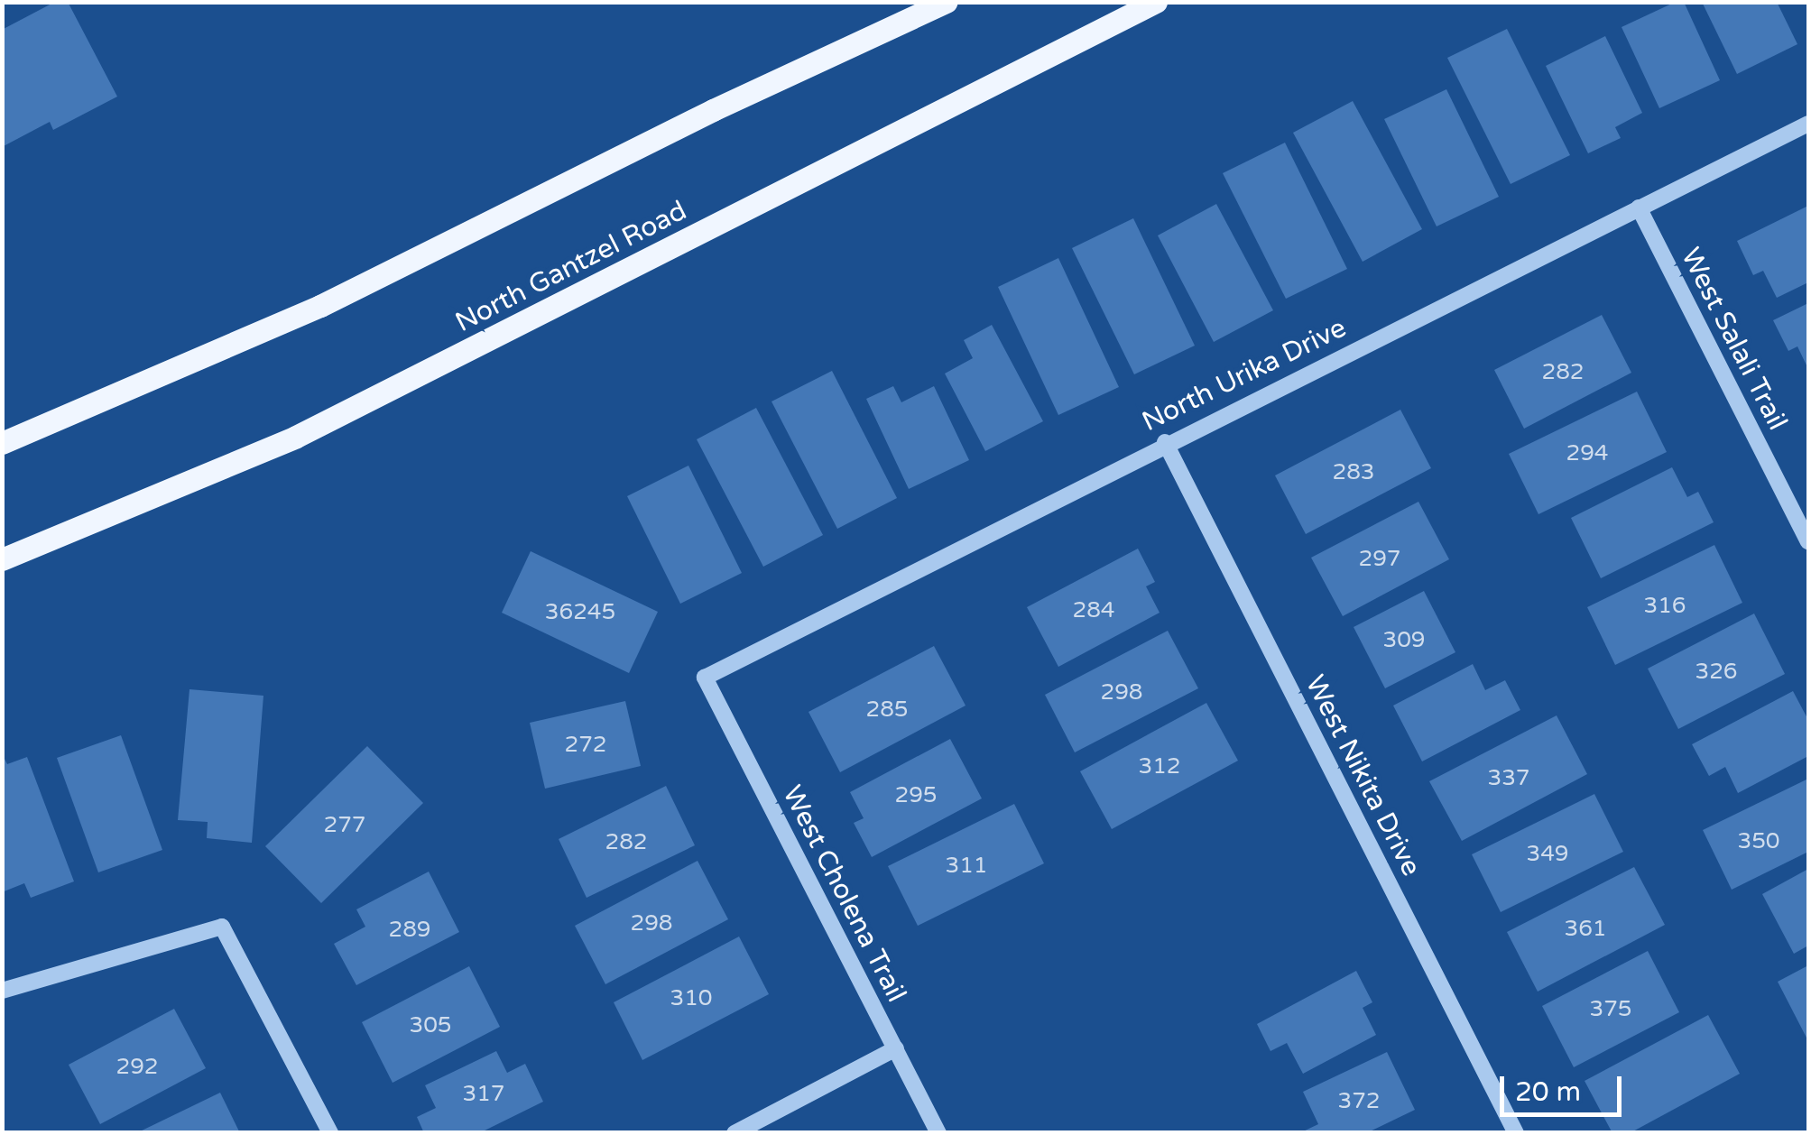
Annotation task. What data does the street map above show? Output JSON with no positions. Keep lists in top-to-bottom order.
{
  "streets": {
    "main road": ["North Gantzel Road"],
    "street": [
      "West Salali Trail",
      "North Urika Drive",
      "West Nikita Drive",
      "West Cholena Trail"
    ]
  },
  "crossings": [
    ["West Salali Trail", "North Urika Drive"],
    ["North Urika Drive", "West Nikita Drive"],
    ["North Urika Drive", "West Cholena Trail"]
  ],
  "house_numbers": [
    "282",
    "294",
    "283",
    "297",
    "316",
    "284",
    "36245",
    "309",
    "326",
    "298",
    "285",
    "272",
    "312",
    "337",
    "295",
    "277",
    "350",
    "282",
    "349",
    "311",
    "298",
    "361",
    "289",
    "310",
    "375",
    "305",
    "292",
    "317",
    "372"
  ],
  "scale_bar": "20 m"
}
